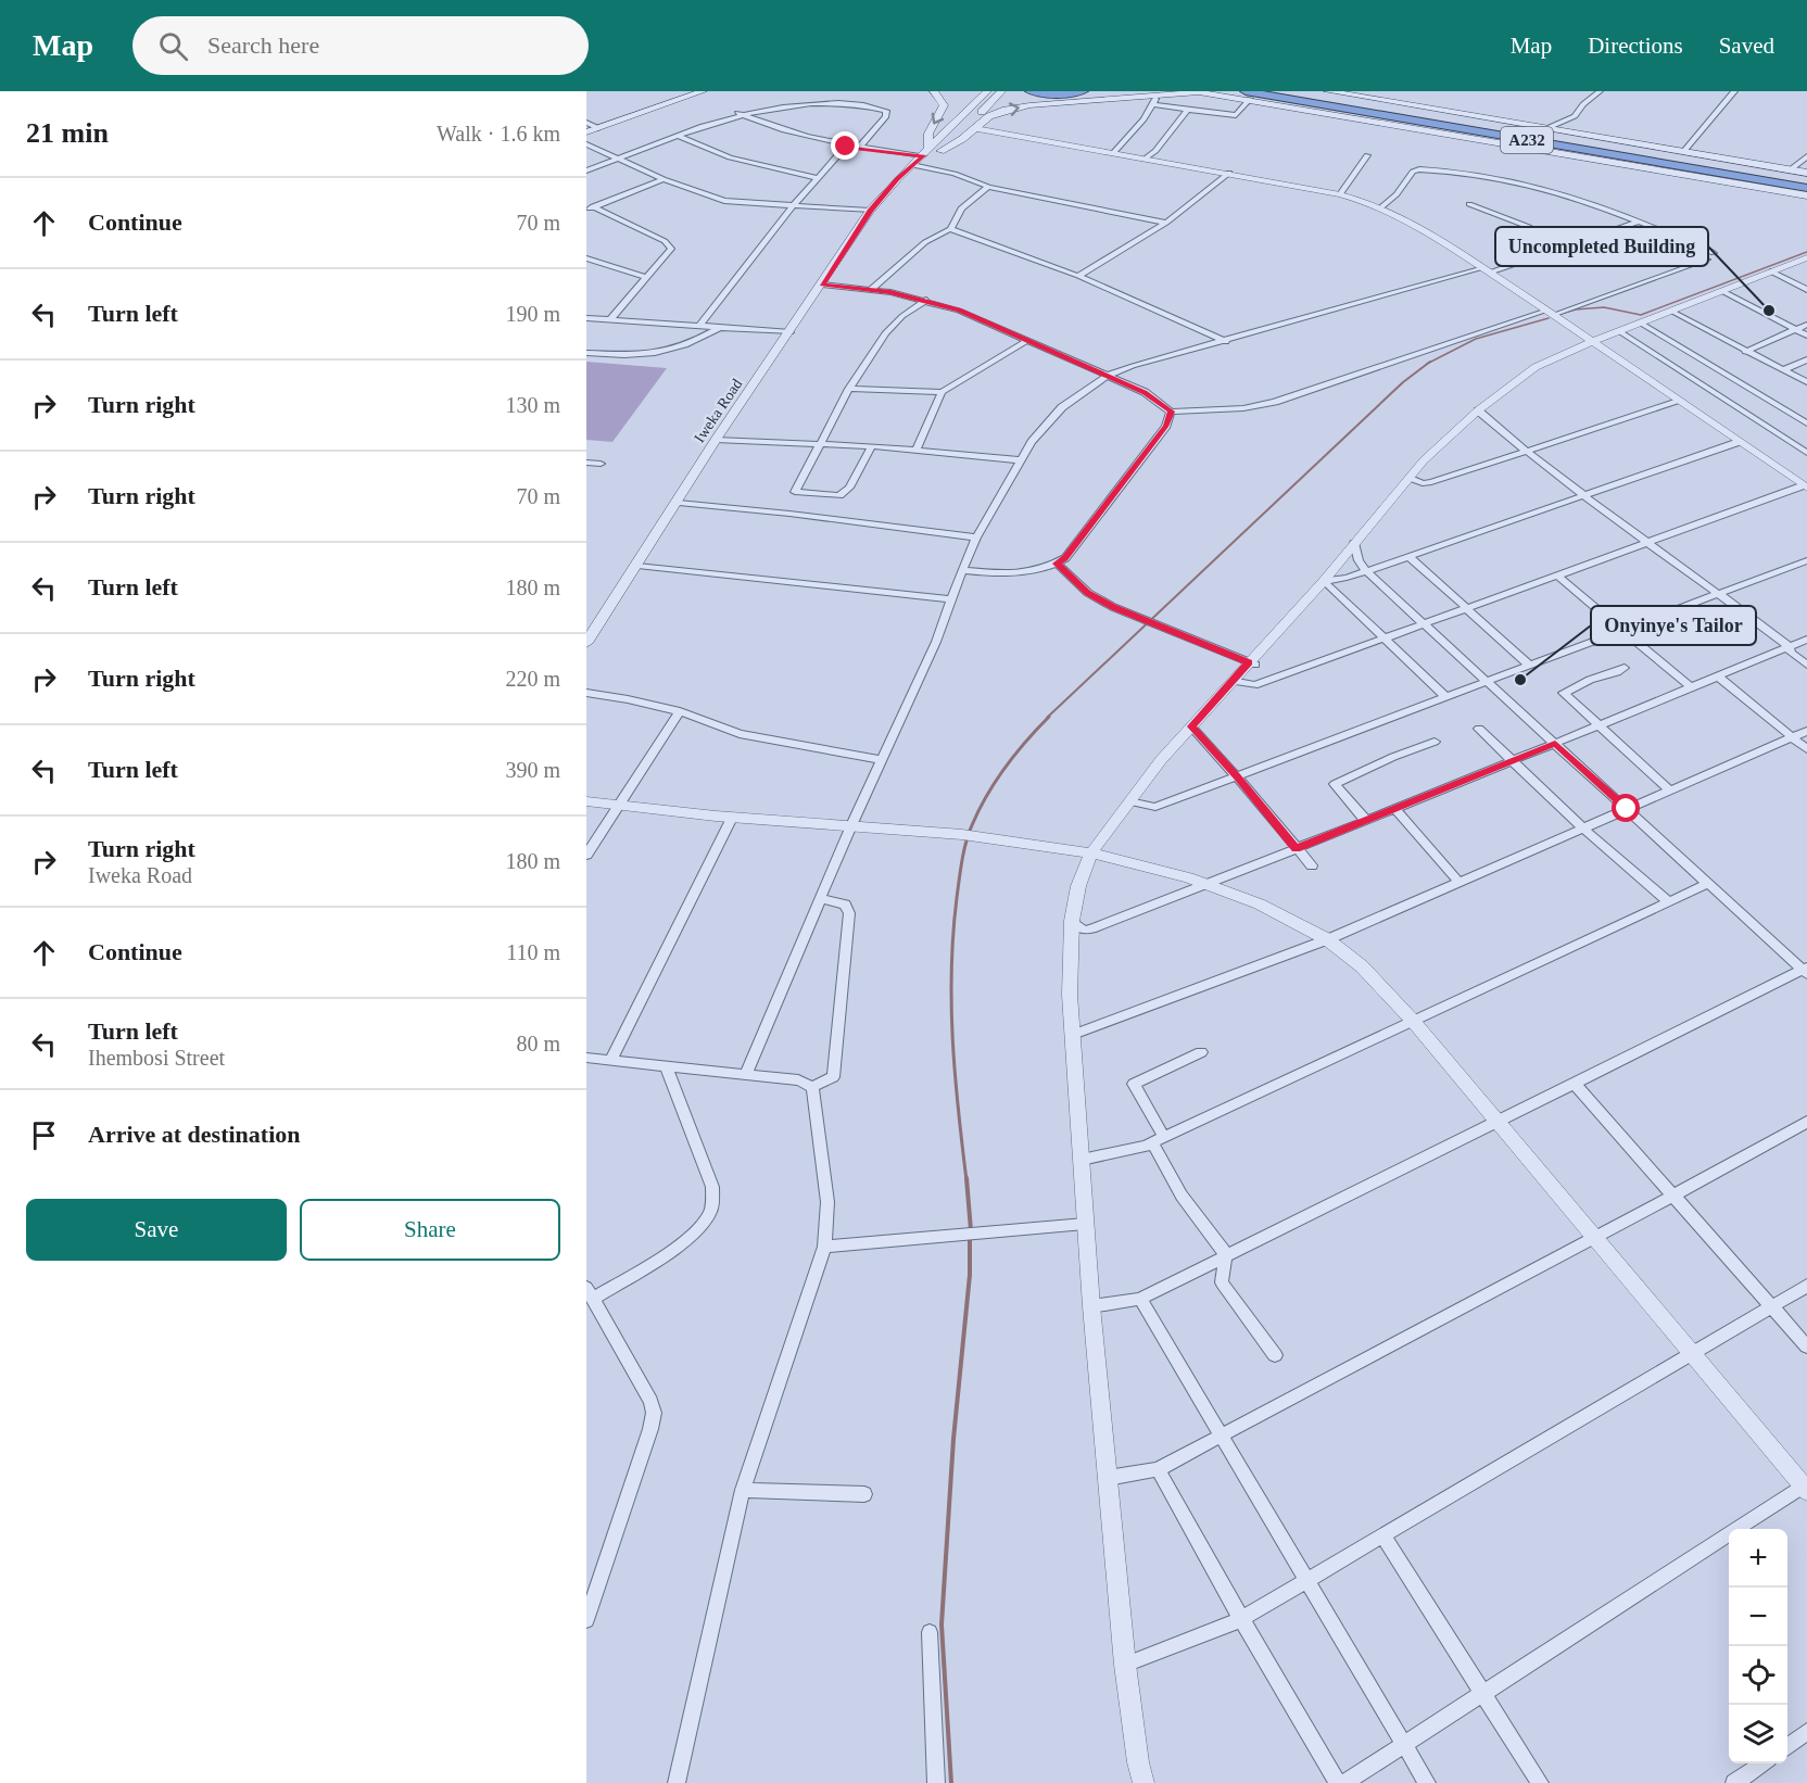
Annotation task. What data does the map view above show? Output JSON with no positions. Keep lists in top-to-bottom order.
{
  "streets": {
    "highway": ["A232"],
    "main road": ["Iweka Road"]
  },
  "places": ["Uncompleted Building", "Onyinye's Tailor"],
  "page": {
    "header": "Map",
    "search": "Search here",
    "nav": ["Map", "Directions", "Saved"],
    "heading": ["21 min", "Walk · 1.6 km"],
    "list": [
      ["Continue", "70 m"],
      ["Turn left", "190 m"],
      ["Turn right", "130 m"],
      ["Turn right", "70 m"],
      ["Turn left", "180 m"],
      ["Turn right", "220 m"],
      ["Turn left", "390 m"],
      ["Turn right", "Iweka Road", "180 m"],
      ["Continue", "110 m"],
      ["Turn left", "Ihembosi Street", "80 m"],
      "Arrive at destination"
    ],
    "buttons": ["Save", "Share"],
    "map_buttons": ["+", "−"]
  }
}
